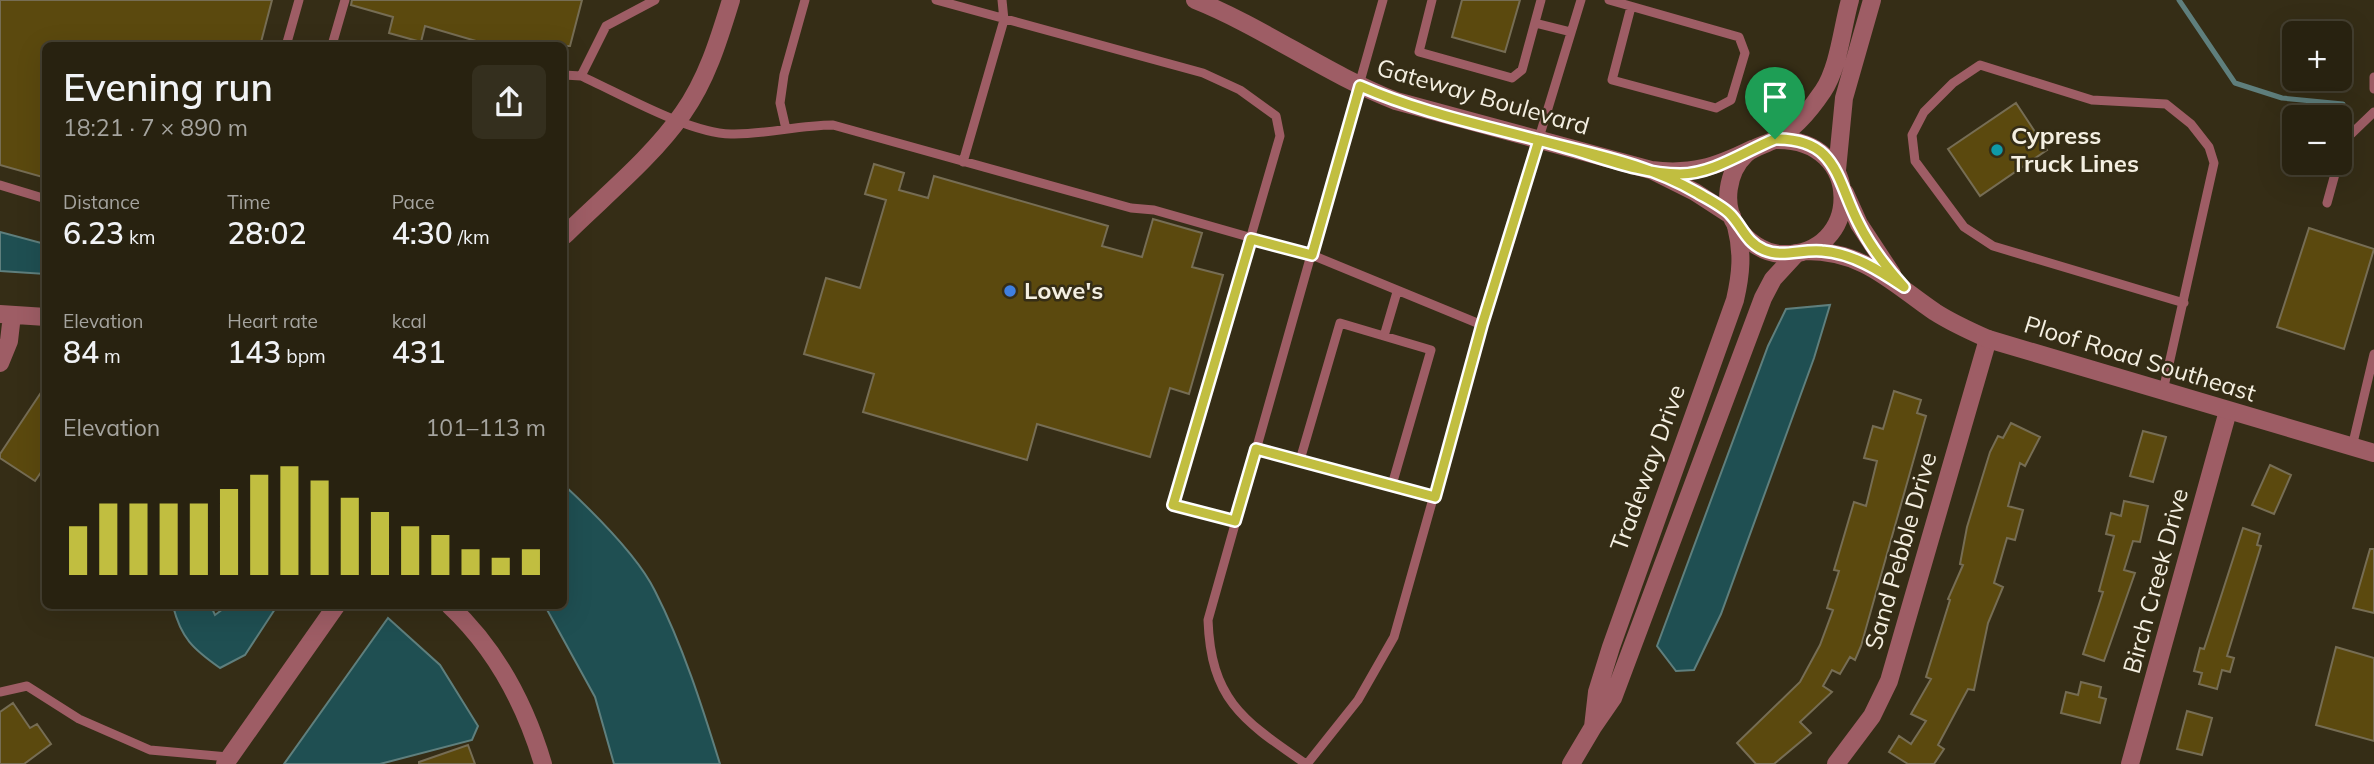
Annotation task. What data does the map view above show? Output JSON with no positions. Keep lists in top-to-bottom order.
{
  "streets": {
    "street": [
      "Gateway Boulevard",
      "Ploof Road Southeast",
      "Tradeway Drive",
      "Sand Pebble Drive",
      "Birch Creek Drive"
    ]
  },
  "crossings": [
    ["Ploof Road Southeast", "Tradeway Drive"],
    ["Ploof Road Southeast", "Sand Pebble Drive"],
    ["Ploof Road Southeast", "Birch Creek Drive"]
  ],
  "places": ["Cypress Truck Lines", "Lowe's"],
  "page": {
    "map_buttons": ["+", "−"],
    "heading": ["Evening run", "18:21 · 7 × 890 m"],
    "stats": [
      ["Distance", "6.23 km"],
      ["Time", "28:02"],
      ["Pace", "4:30 /km"],
      ["Elevation", "84 m"],
      ["Heart rate", "143 bpm"],
      ["kcal", "431"]
    ],
    "chart": ["Elevation", "101–113 m"]
  }
}
